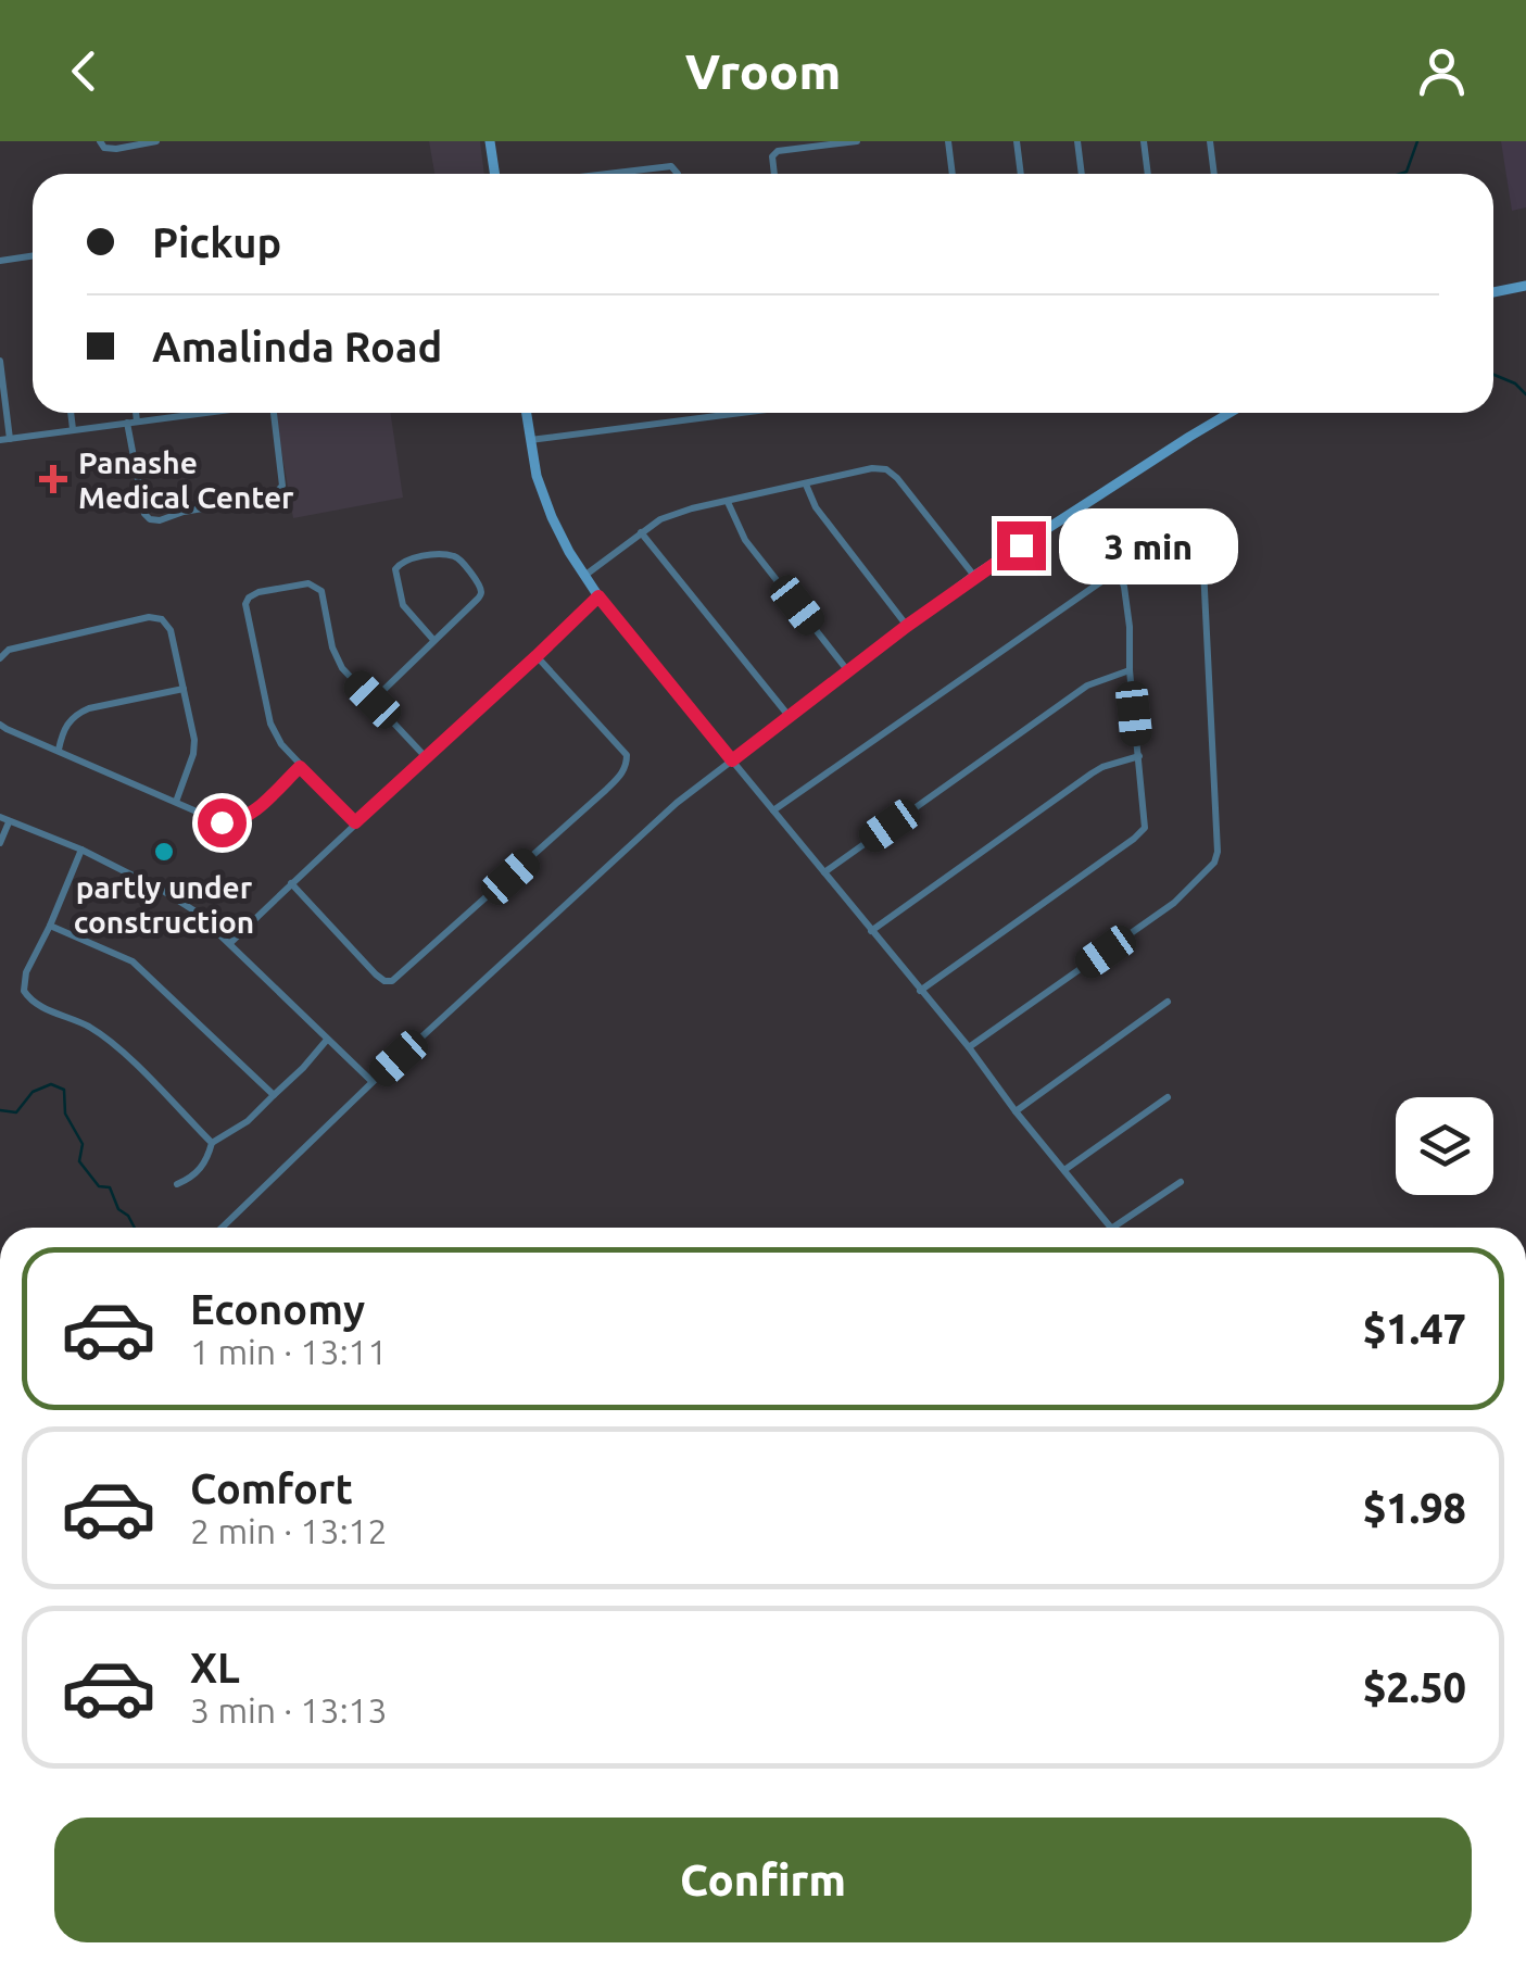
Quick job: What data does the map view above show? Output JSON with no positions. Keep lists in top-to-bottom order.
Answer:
{
  "places": {
    "health": ["Panashe Medical Center"],
    "other": ["partly under construction"]
  },
  "page": {
    "header": "Vroom",
    "banner": ["Pickup", "Amalinda Road"],
    "bubble": "3 min",
    "list": [
      {
        "name": "Economy",
        "note": "1 min · 13:11",
        "value": "$1.47"
      },
      {
        "name": "Comfort",
        "note": "2 min · 13:12",
        "value": "$1.98"
      },
      {
        "name": "XL",
        "note": "3 min · 13:13",
        "value": "$2.50"
      }
    ],
    "buttons": "Confirm"
  }
}
